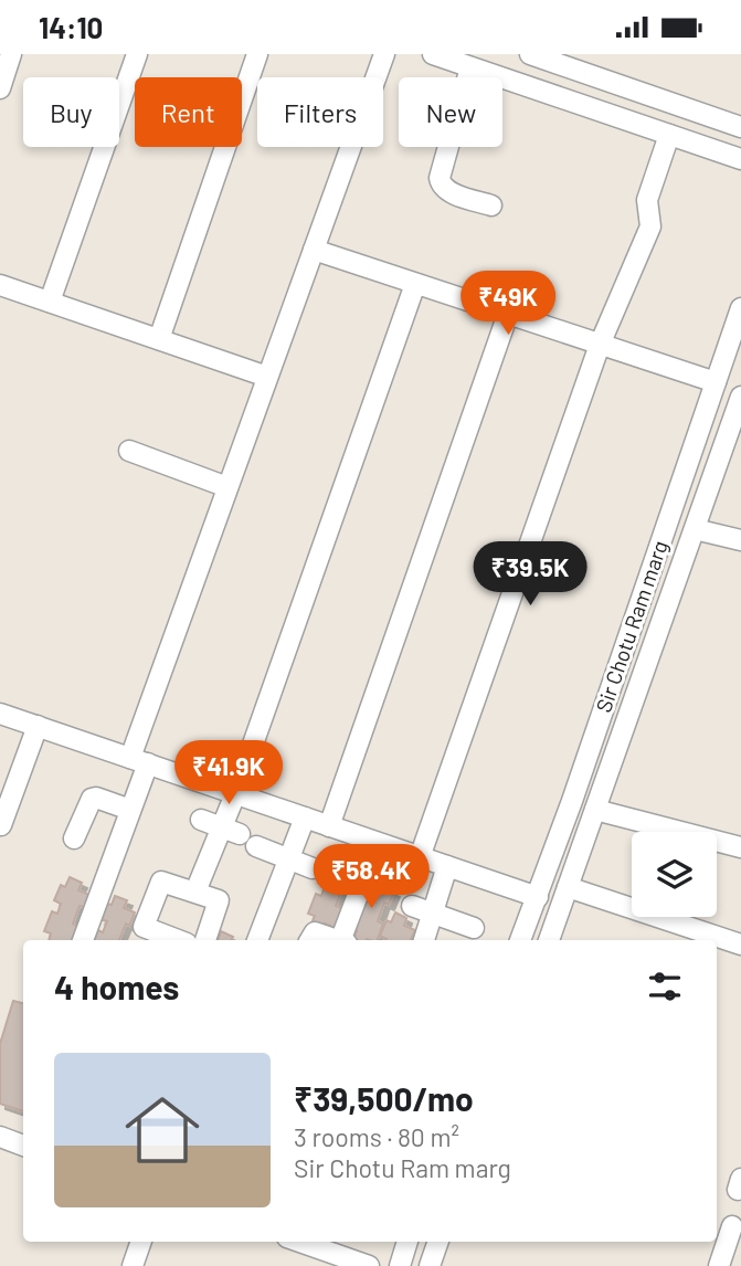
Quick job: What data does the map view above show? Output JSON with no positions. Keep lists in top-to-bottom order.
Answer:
{
  "streets": {
    "street": ["Sir Chotu Ram marg"]
  },
  "page": {
    "status": "14:10",
    "chip": [
      "Buy",
      "Rent",
      "Filters",
      "New"
    ],
    "price": [
      "₹49K",
      "₹39.5K",
      "₹41.9K",
      "₹58.4K"
    ],
    "heading": "4 homes",
    "list": [
      {
        "name": "₹39,500/mo",
        "note": "3 rooms · 80 m² · Sir Chotu Ram marg"
      }
    ]
  }
}
